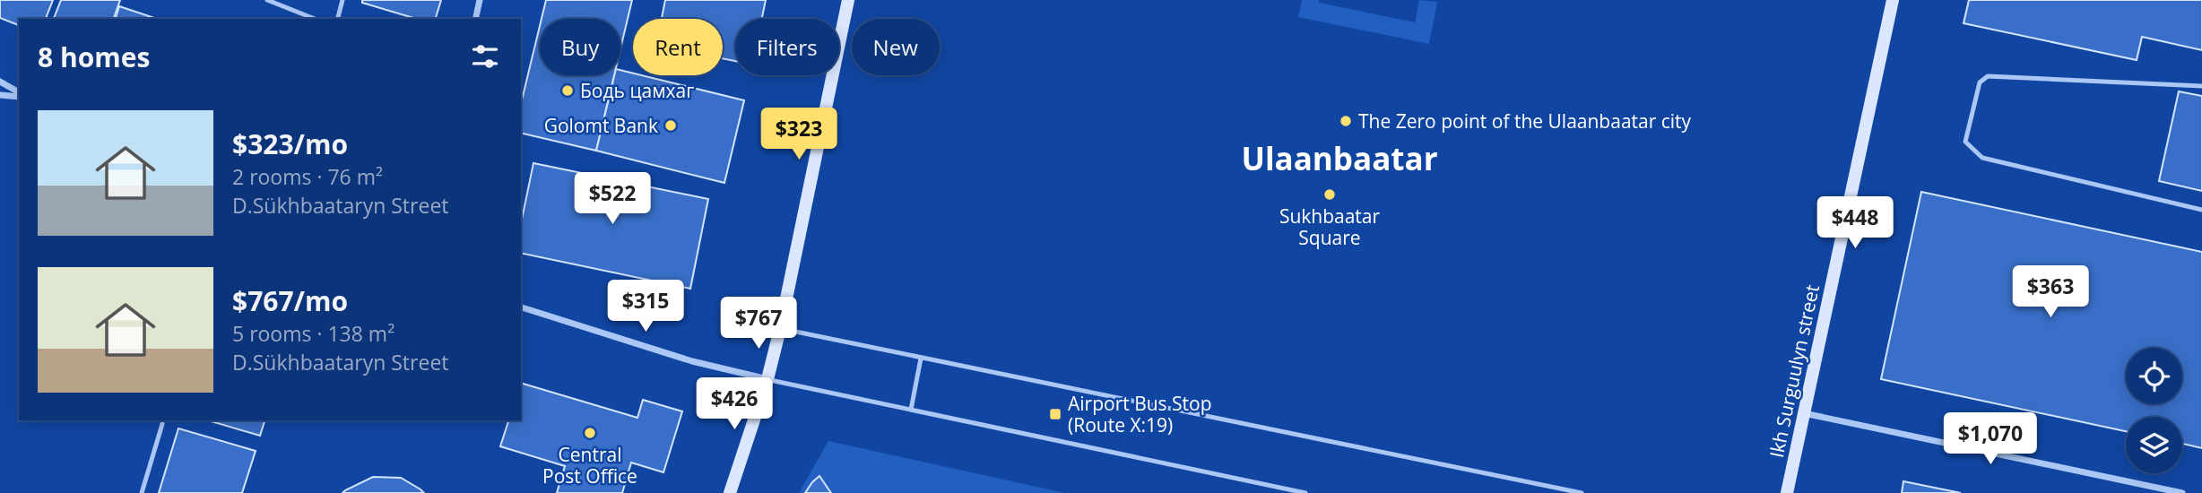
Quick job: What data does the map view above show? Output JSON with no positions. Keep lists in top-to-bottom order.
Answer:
{
  "streets": {
    "main road": ["Ikh Surguulyn street"]
  },
  "districts": ["Ulaanbaatar"],
  "places": {
    "other": [
      "Бодь цамхаг",
      "The Zero point of the Ulaanbaatar city",
      "Golomt Bank",
      "Sukhbaatar Square",
      "Central Post Office"
    ],
    "transit": ["Airport Bus Stop (Route X:19)"]
  },
  "page": {
    "chip": [
      "Buy",
      "Rent",
      "Filters",
      "New"
    ],
    "heading": "8 homes",
    "list": [
      {
        "name": "$323/mo",
        "note": "2 rooms · 76 m² · D.Sükhbaataryn Street"
      },
      {
        "name": "$767/mo",
        "note": "5 rooms · 138 m² · D.Sükhbaataryn Street"
      }
    ],
    "price": [
      "$323",
      "$522",
      "$448",
      "$363",
      "$315",
      "$767",
      "$426",
      "$1,070"
    ]
  }
}
